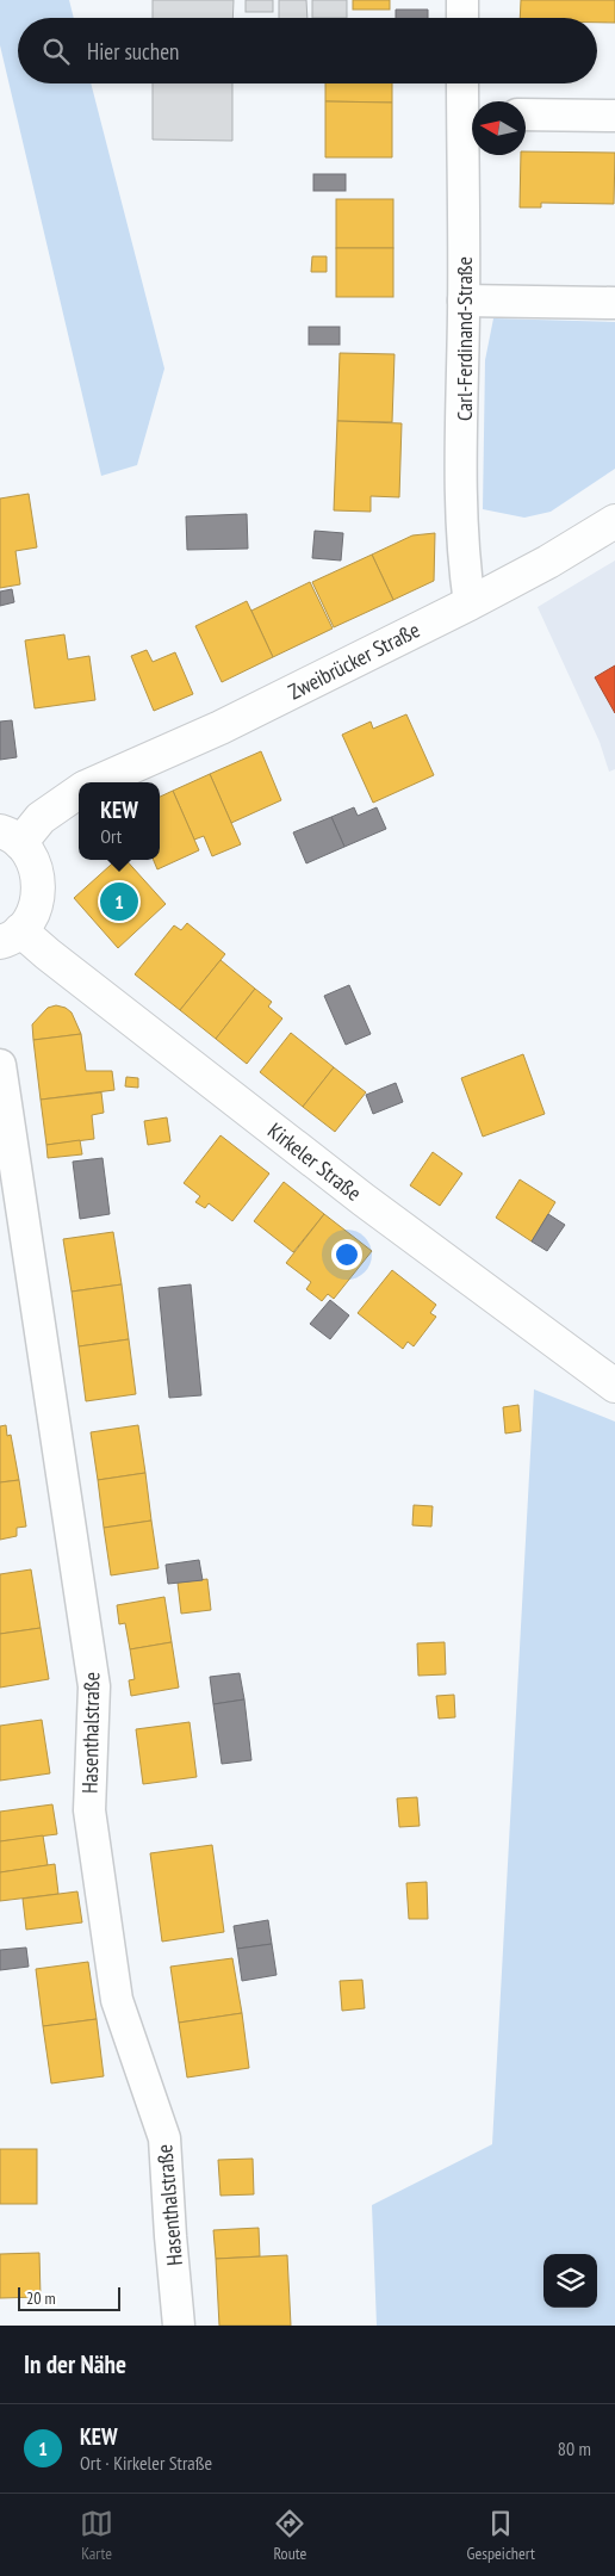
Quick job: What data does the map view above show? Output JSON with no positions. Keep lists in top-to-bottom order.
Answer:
{
  "streets": {
    "main road": ["Zweibrücker Straße", "Kirkeler Straße"],
    "street": ["Carl-Ferdinand-Straße", "Hasenthalstraße"]
  },
  "crossings": [
    ["Carl-Ferdinand-Straße", "Zweibrücker Straße"]
  ],
  "scale_bar": "20 m",
  "north": "left",
  "page": {
    "search": "Hier suchen",
    "popup": ["KEW", "Ort"],
    "pins": "1",
    "scale": "20 m",
    "heading": "In der Nähe",
    "list": [
      {
        "mark": "1",
        "name": "KEW",
        "note": "Ort · Kirkeler Straße",
        "value": "80 m"
      }
    ],
    "nav": ["Karte", "Route", "Gespeichert"]
  }
}
